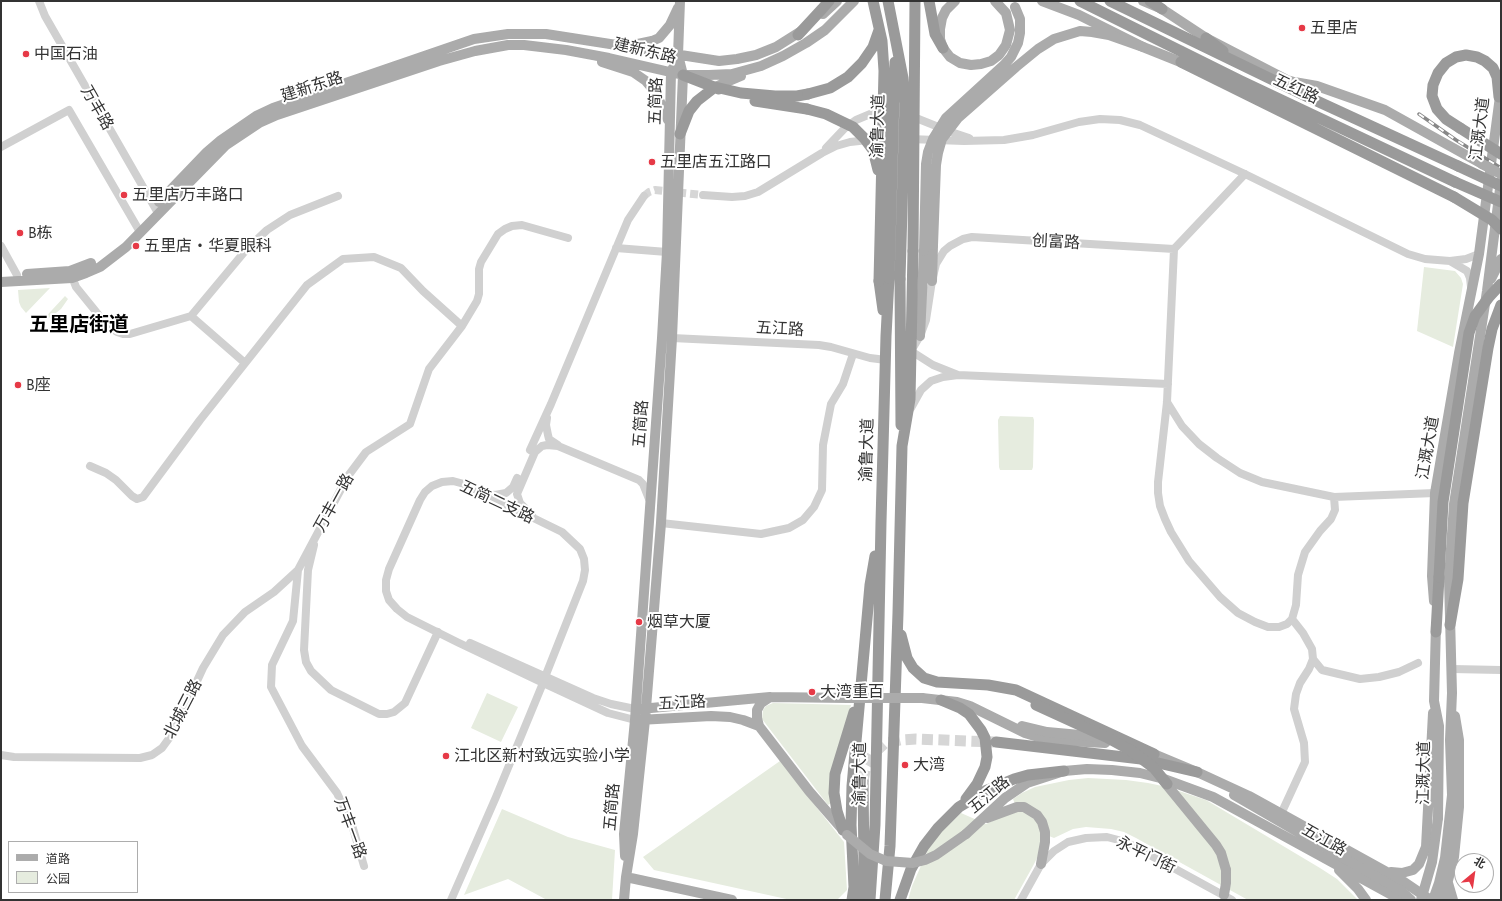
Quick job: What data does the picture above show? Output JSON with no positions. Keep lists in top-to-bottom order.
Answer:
{
  "streets": {
    "highway": ["五红路", "渝鲁大道"],
    "main road": [
      "建新东路",
      "五简路",
      "江溉大道",
      "五江路"
    ],
    "street": [
      "万丰路",
      "创富路",
      "五简二支路",
      "万丰一路",
      "北城三路",
      "永平门街"
    ]
  },
  "crossings": [
    ["建新东路", "五简路"],
    ["建新东路", "万丰路"],
    ["五简路", "五江路"],
    ["五简路", "五简二支路"],
    ["渝鲁大道", "创富路"],
    ["渝鲁大道", "五江路"],
    ["江溉大道", "五江路"],
    ["五江路", "五简二支路"],
    ["万丰一路", "北城三路"]
  ],
  "districts": ["五里店街道"],
  "places": [
    "五里店",
    "中国石油",
    "五里店五江路口",
    "五里店万丰路口",
    "B栋",
    "五里店‧华夏眼科",
    "B座",
    "烟草大厦",
    "大湾重百",
    "江北区新村致远实验小学",
    "大湾"
  ],
  "legend": ["道路", "公园"],
  "north": "top right"
}
